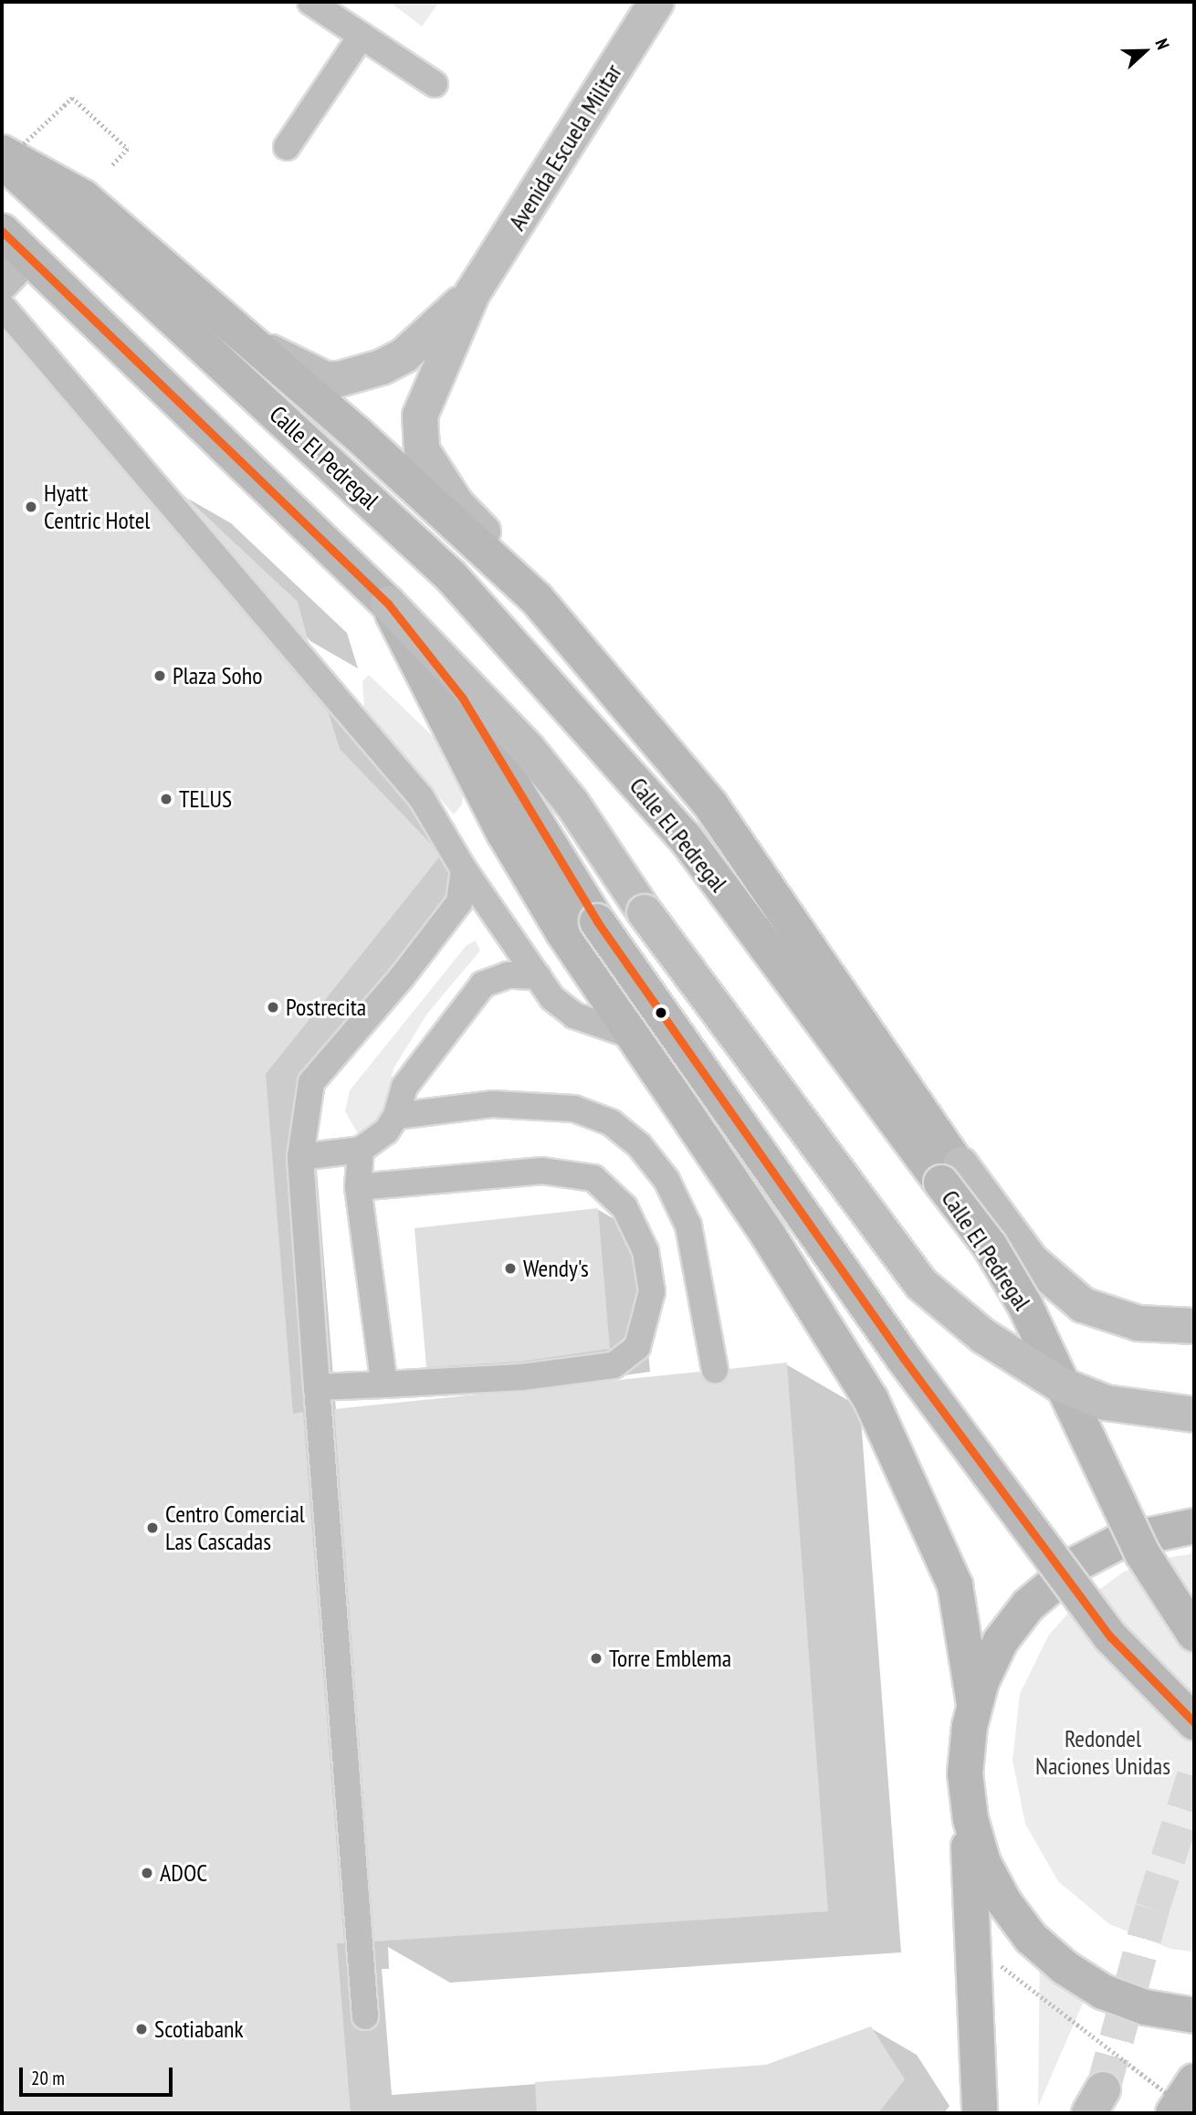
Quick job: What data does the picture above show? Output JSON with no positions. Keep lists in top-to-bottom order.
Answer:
{
  "streets": {
    "main road": ["Avenida Escuela Militar", "Calle El Pedregal"]
  },
  "parks": ["Redondel Naciones Unidas"],
  "places": [
    "Hyatt Centric Hotel",
    "Plaza Soho",
    "TELUS",
    "Postrecita",
    "Wendy's",
    "Centro Comercial Las Cascadas",
    "Torre Emblema",
    "ADOC",
    "Scotiabank"
  ],
  "scale_bar": "20 m",
  "north": "right"
}
